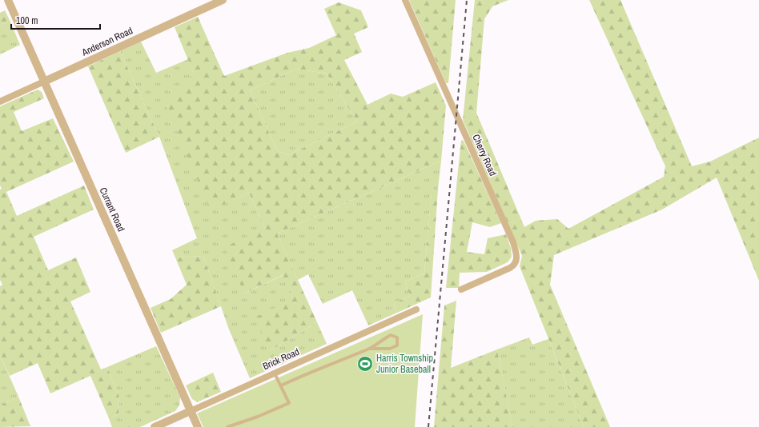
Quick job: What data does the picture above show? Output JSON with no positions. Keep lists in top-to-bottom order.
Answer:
{
  "streets": {
    "street": [
      "Anderson Road",
      "Cherry Road",
      "Currant Road",
      "Brick Road"
    ]
  },
  "crossings": [
    ["Anderson Road", "Currant Road"],
    ["Currant Road", "Brick Road"]
  ],
  "places": {
    "sports": ["Harris Township Junior Baseball"]
  },
  "scale_bar": "100 m"
}
